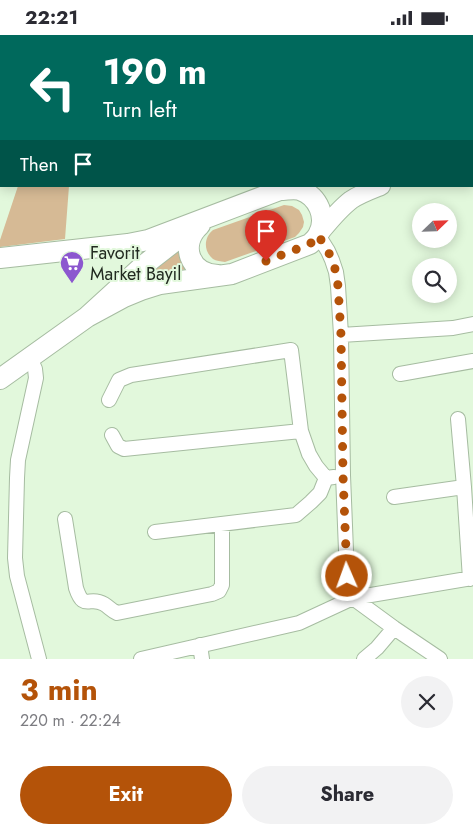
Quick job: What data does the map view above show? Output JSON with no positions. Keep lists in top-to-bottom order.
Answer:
{
  "places": {
    "supermarket": ["Favorit Market Bayil"]
  },
  "north": "top right",
  "page": {
    "status": "22:21",
    "turn": ["190 m", "Turn left"],
    "then": "Then",
    "heading": ["3 min", "220 m · 22:24"],
    "buttons": ["Exit", "Share"]
  }
}
